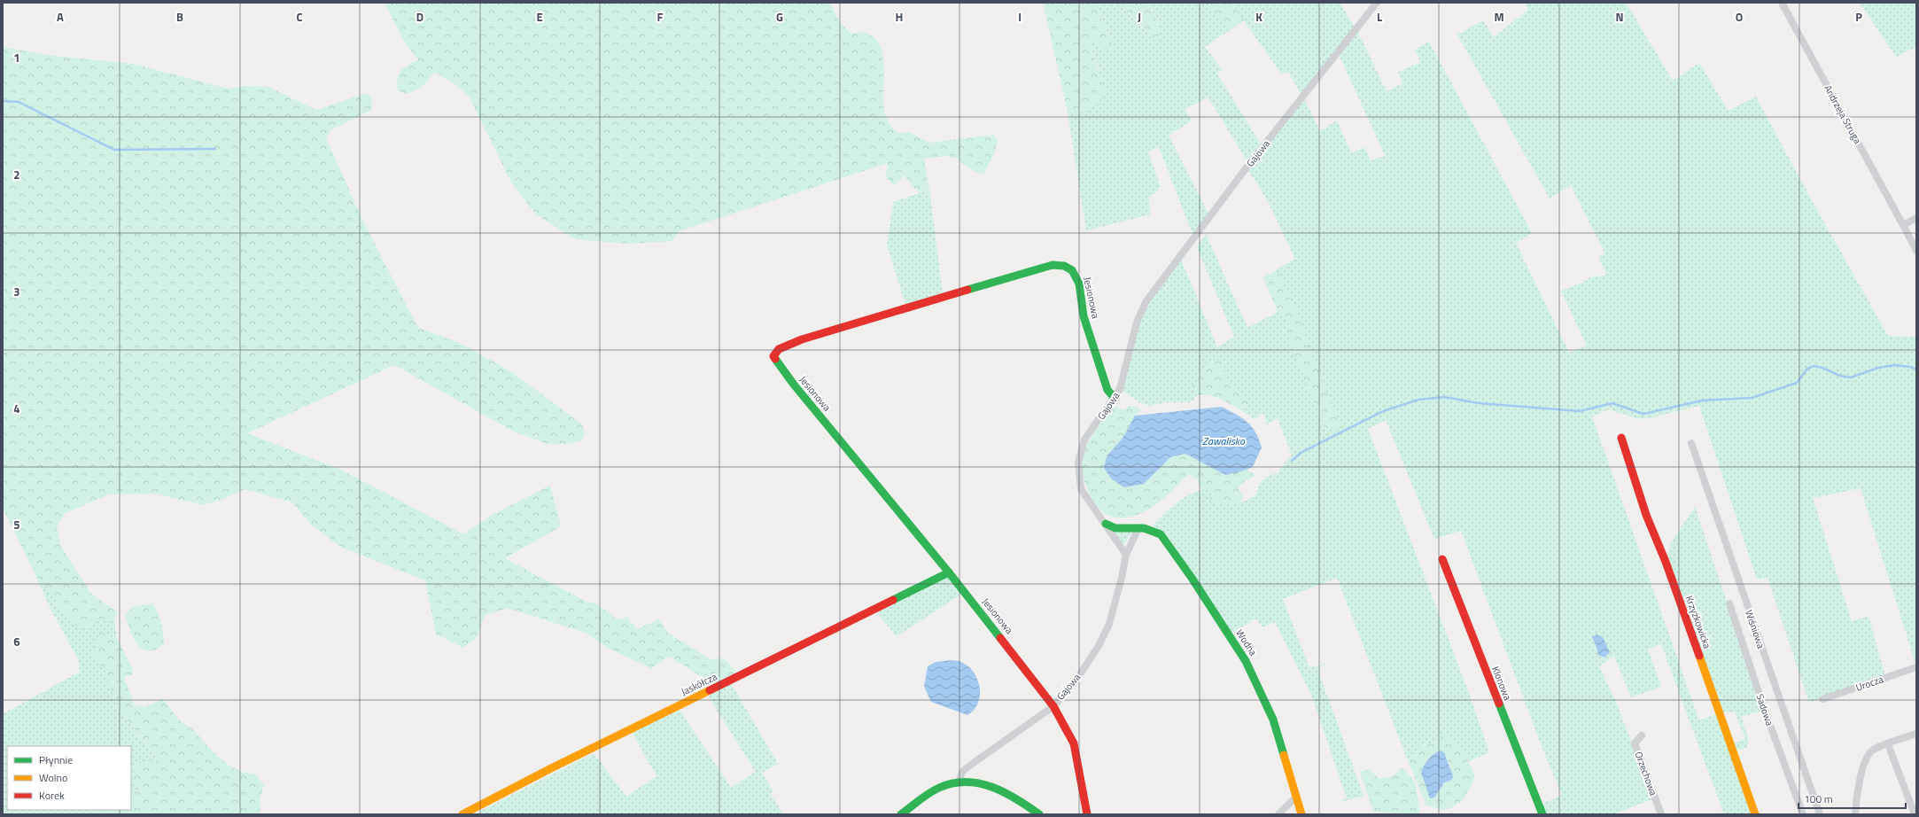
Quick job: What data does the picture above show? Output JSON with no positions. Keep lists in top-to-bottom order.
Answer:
{
  "streets": {
    "street": [
      "Andrzeja Struga",
      "Gajowa",
      "Jesionowa",
      "Krzyżkowicka",
      "Wiśniowa",
      "Wodna",
      "Klonowa",
      "Urocza",
      "Jaskółcza",
      "Sadowa",
      "Orzechowa"
    ]
  },
  "crossings": [
    ["Gajowa", "Jesionowa"],
    ["Gajowa", "Wodna"],
    ["Jesionowa", "Jaskółcza"]
  ],
  "water": ["Zawalisko"],
  "legend": ["Płynnie", "Wolno", "Korek"],
  "scale_bar": "100 m",
  "grid": {
    "columns": [
      "A",
      "B",
      "C",
      "D",
      "E",
      "F",
      "G",
      "H",
      "I",
      "J",
      "K",
      "L",
      "M",
      "N",
      "O",
      "P"
    ],
    "rows": [
      "1",
      "2",
      "3",
      "4",
      "5",
      "6"
    ]
  }
}
